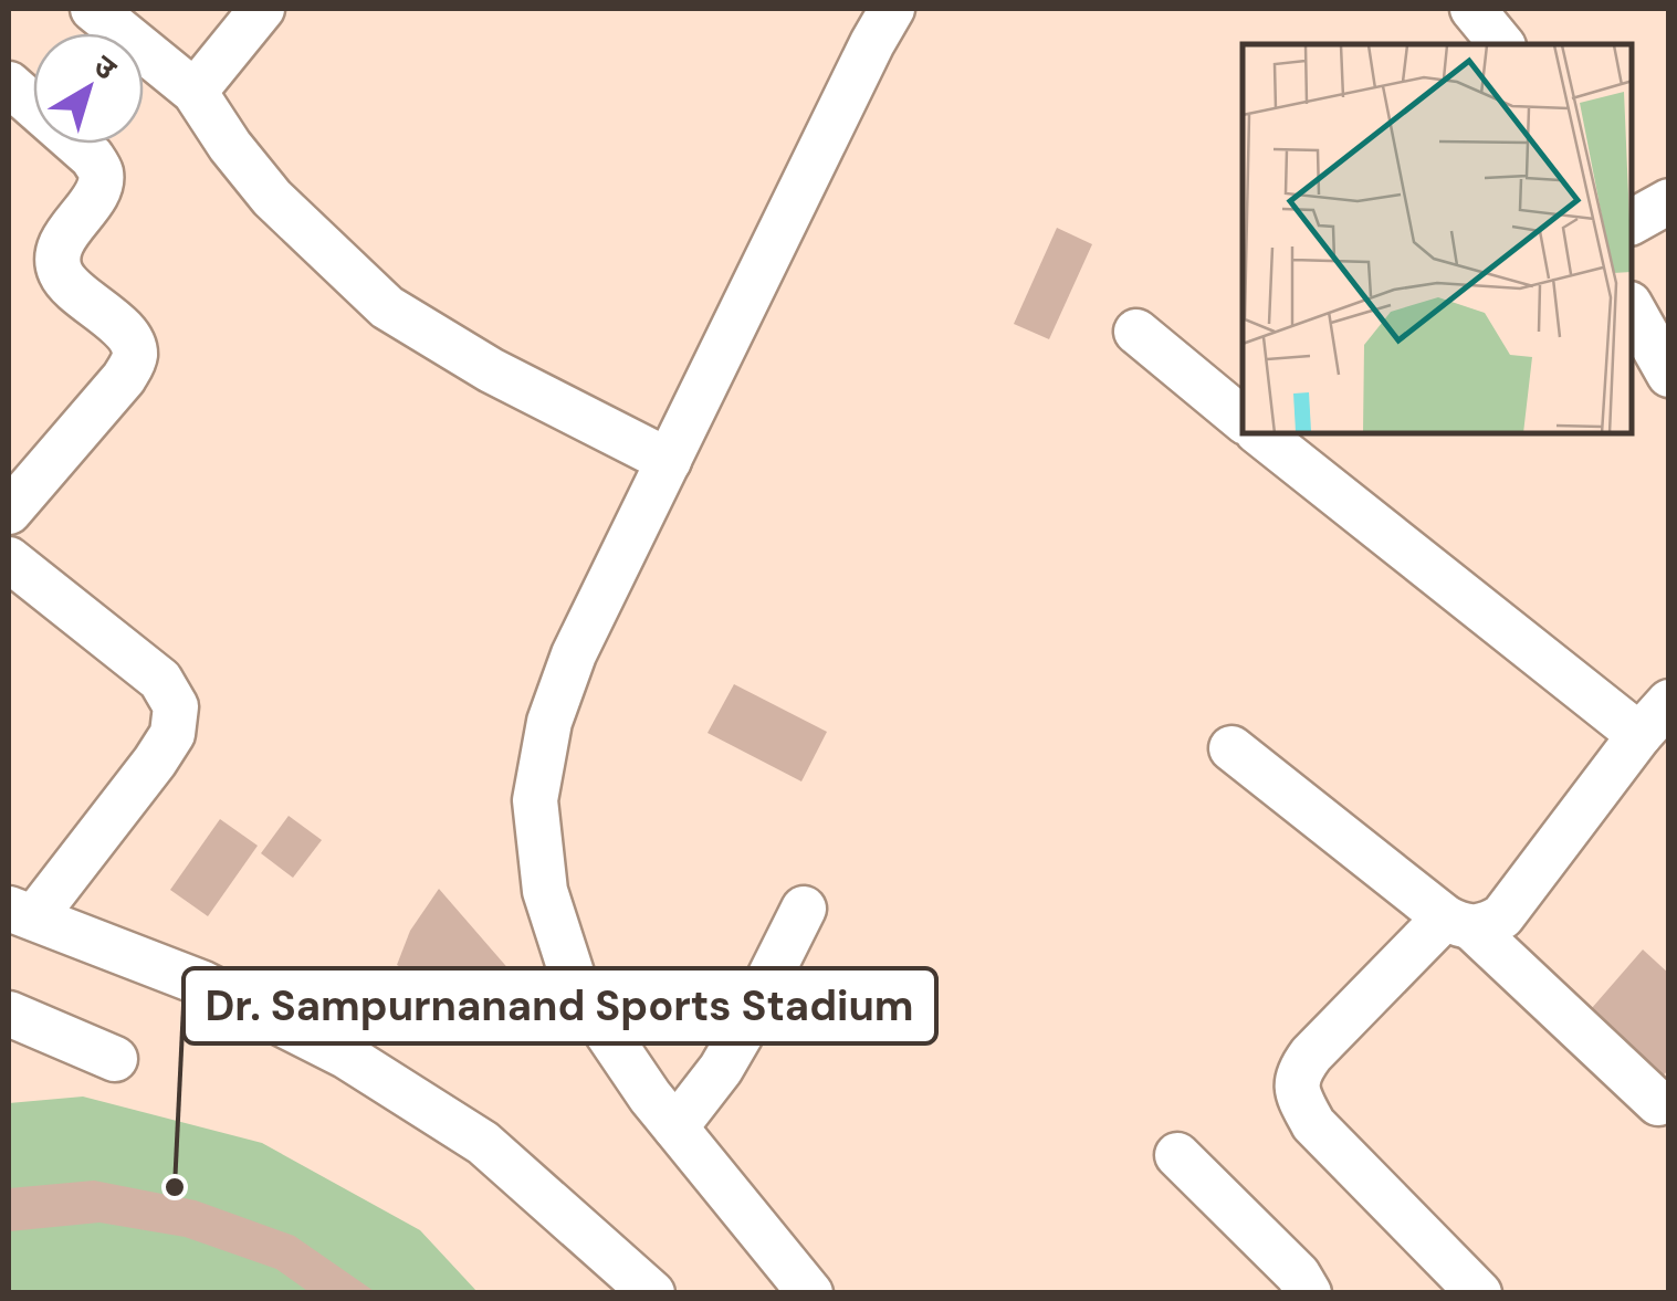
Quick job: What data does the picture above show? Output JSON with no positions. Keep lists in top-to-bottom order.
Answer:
{
  "places": ["Dr. Sampurnanand Sports Stadium"],
  "north": "top right"
}
